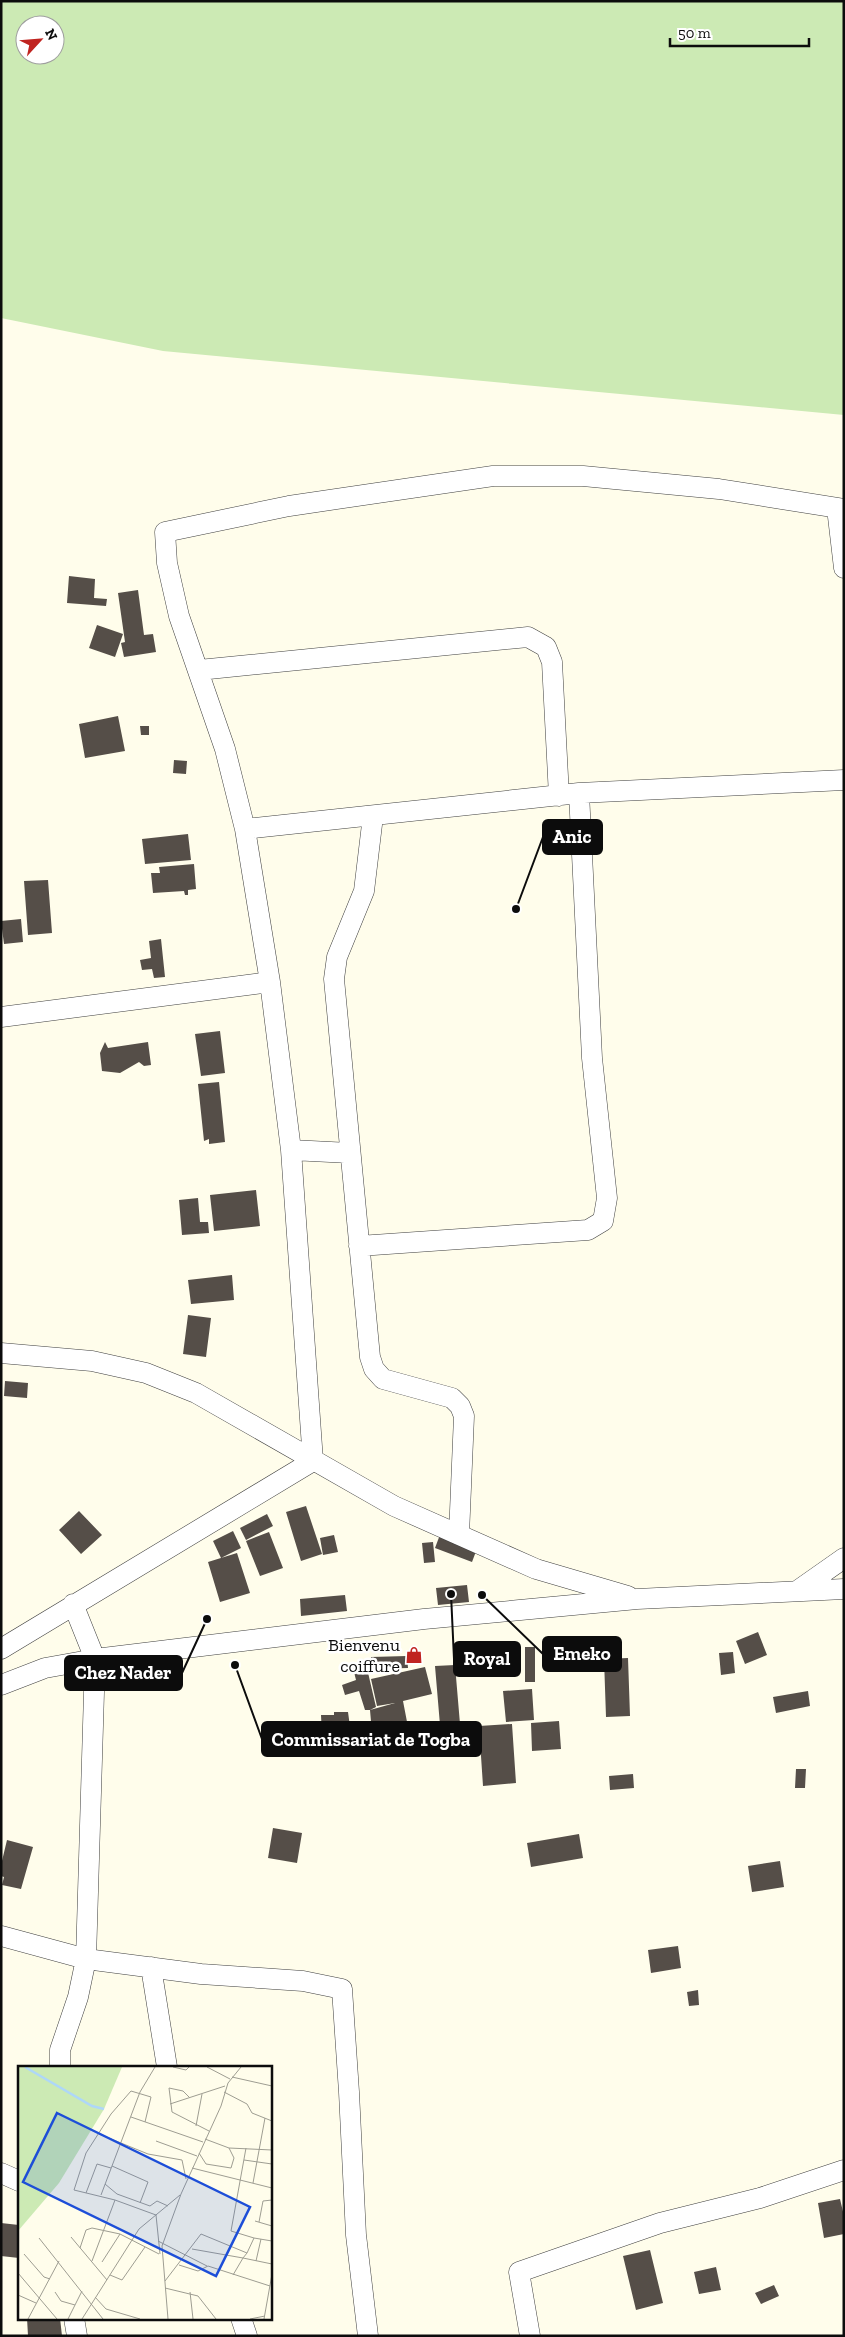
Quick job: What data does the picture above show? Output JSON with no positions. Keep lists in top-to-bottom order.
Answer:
{
  "places": {
    "other": [
      "Anic",
      "Royal",
      "Emeko",
      "Chez Nader",
      "Commissariat de Togba"
    ],
    "shop": ["Bienvenu coiffure"]
  },
  "scale_bar": "50 m",
  "north": "top right"
}
